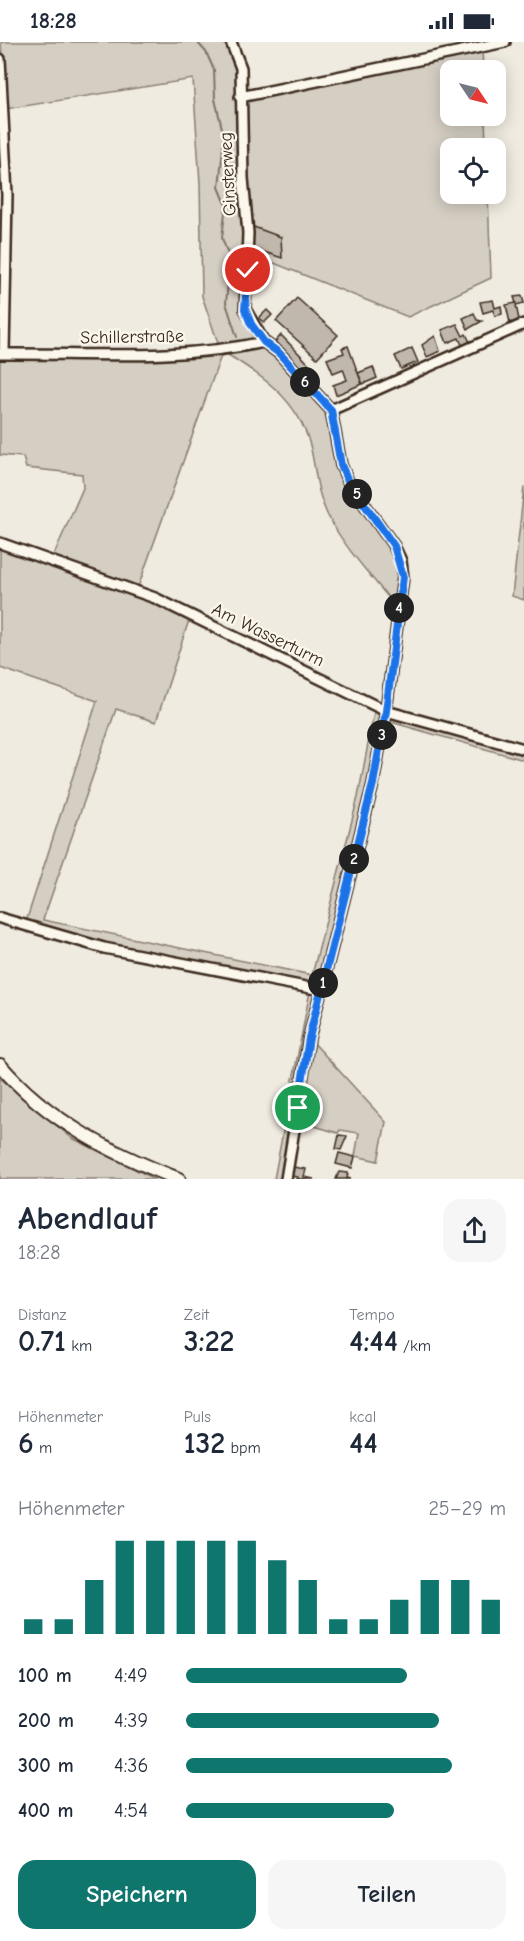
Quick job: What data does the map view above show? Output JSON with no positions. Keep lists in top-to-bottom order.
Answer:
{
  "streets": {
    "street": ["Ginsterweg", "Schillerstraße", "Am Wasserturm"]
  },
  "crossings": [
    ["Ginsterweg", "Schillerstraße"]
  ],
  "north": "bottom right",
  "page": {
    "status": "18:28",
    "pins": [
      "6",
      "5",
      "4",
      "3",
      "2",
      "1"
    ],
    "heading": ["Abendlauf", "18:28"],
    "stats": [
      ["Distanz", "0.71 km"],
      ["Zeit", "3:22"],
      ["Tempo", "4:44 /km"],
      ["Höhenmeter", "6 m"],
      ["Puls", "132 bpm"],
      ["kcal", "44"]
    ],
    "chart": ["Höhenmeter", "25–29 m"],
    "list": [
      {
        "name": "100 m",
        "note": "4:49"
      },
      {
        "name": "200 m",
        "note": "4:39"
      },
      {
        "name": "300 m",
        "note": "4:36"
      },
      {
        "name": "400 m",
        "note": "4:54"
      }
    ],
    "buttons": ["Speichern", "Teilen"]
  }
}
